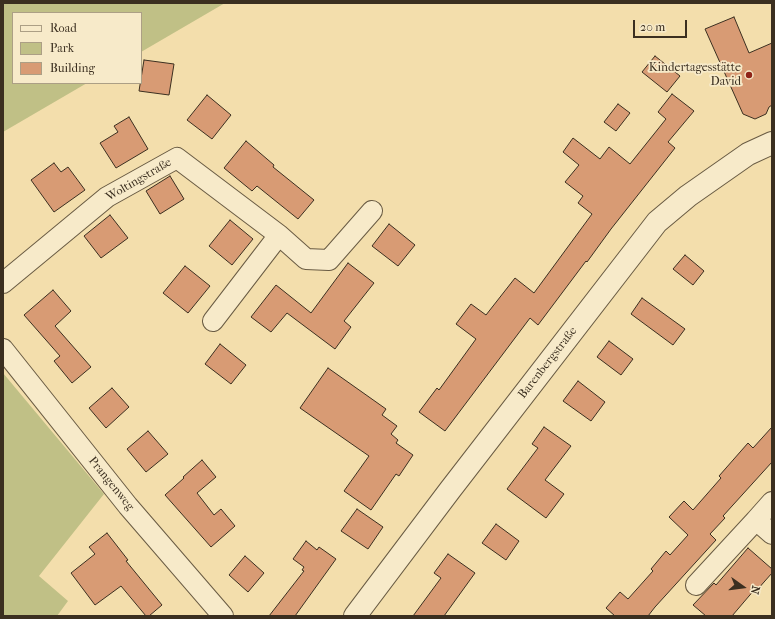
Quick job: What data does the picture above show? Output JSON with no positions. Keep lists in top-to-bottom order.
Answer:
{
  "streets": {
    "street": ["Woltingstraße", "Barenbergstraße", "Prangenweg"]
  },
  "places": ["Kindertagesstätte David"],
  "legend": ["Road", "Park", "Building"],
  "scale_bar": "20 m",
  "north": "right"
}
